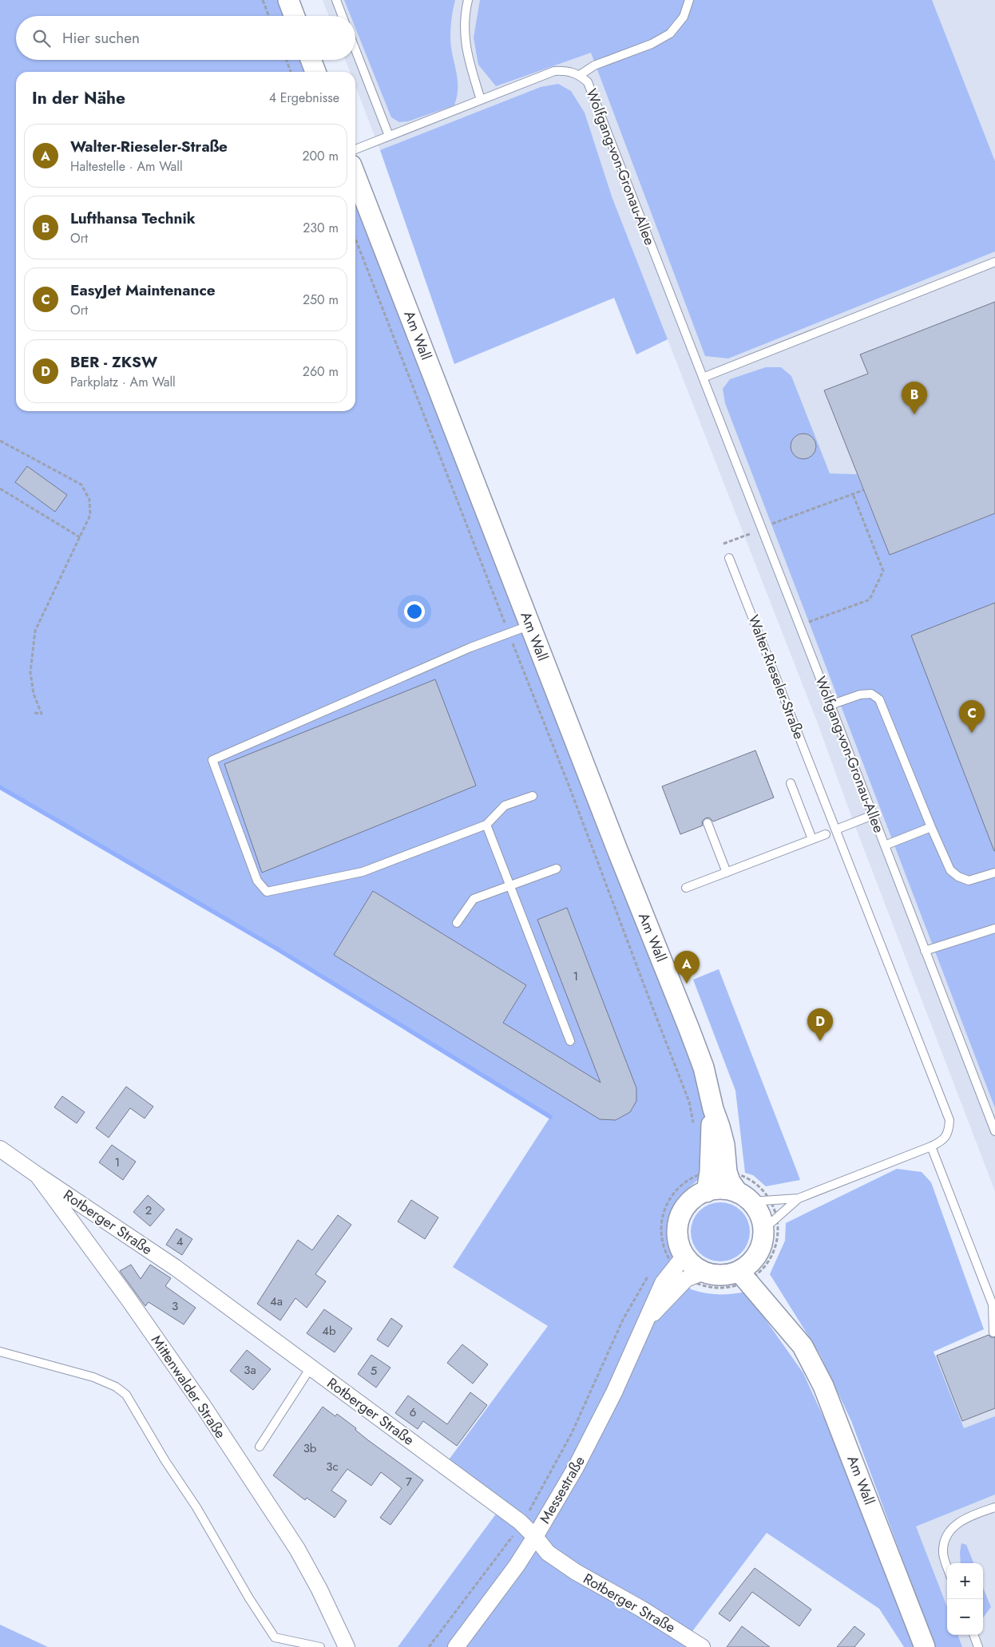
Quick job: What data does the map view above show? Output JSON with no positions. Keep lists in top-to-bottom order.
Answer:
{
  "streets": {
    "street": [
      "Am Wall",
      "Rotberger Straße",
      "Mittenwalder Straße",
      "Messestraße"
    ],
    "lane": ["Wolfgang-von-Gronau-Allee", "Walter-Rieseler-Straße"]
  },
  "crossings": [
    ["Am Wall", "Walter-Rieseler-Straße"],
    ["Am Wall", "Messestraße"],
    ["Walter-Rieseler-Straße", "Messestraße"],
    ["Rotberger Straße", "Mittenwalder Straße"],
    ["Rotberger Straße", "Messestraße"]
  ],
  "house_numbers": [
    "1",
    "1",
    "2",
    "4",
    "4a",
    "3",
    "4b",
    "3a",
    "5",
    "6",
    "3b",
    "3c",
    "7"
  ],
  "page": {
    "search": "Hier suchen",
    "heading": ["In der Nähe", "4 Ergebnisse"],
    "list": [
      {
        "mark": "A",
        "name": "Walter-Rieseler-Straße",
        "note": "Haltestelle · Am Wall",
        "value": "200 m"
      },
      {
        "mark": "B",
        "name": "Lufthansa Technik",
        "note": "Ort",
        "value": "230 m"
      },
      {
        "mark": "C",
        "name": "EasyJet Maintenance",
        "note": "Ort",
        "value": "250 m"
      },
      {
        "mark": "D",
        "name": "BER - ZKSW",
        "note": "Parkplatz · Am Wall",
        "value": "260 m"
      }
    ],
    "pins": [
      "B",
      "C",
      "A",
      "D"
    ],
    "map_buttons": ["+", "−"]
  }
}
